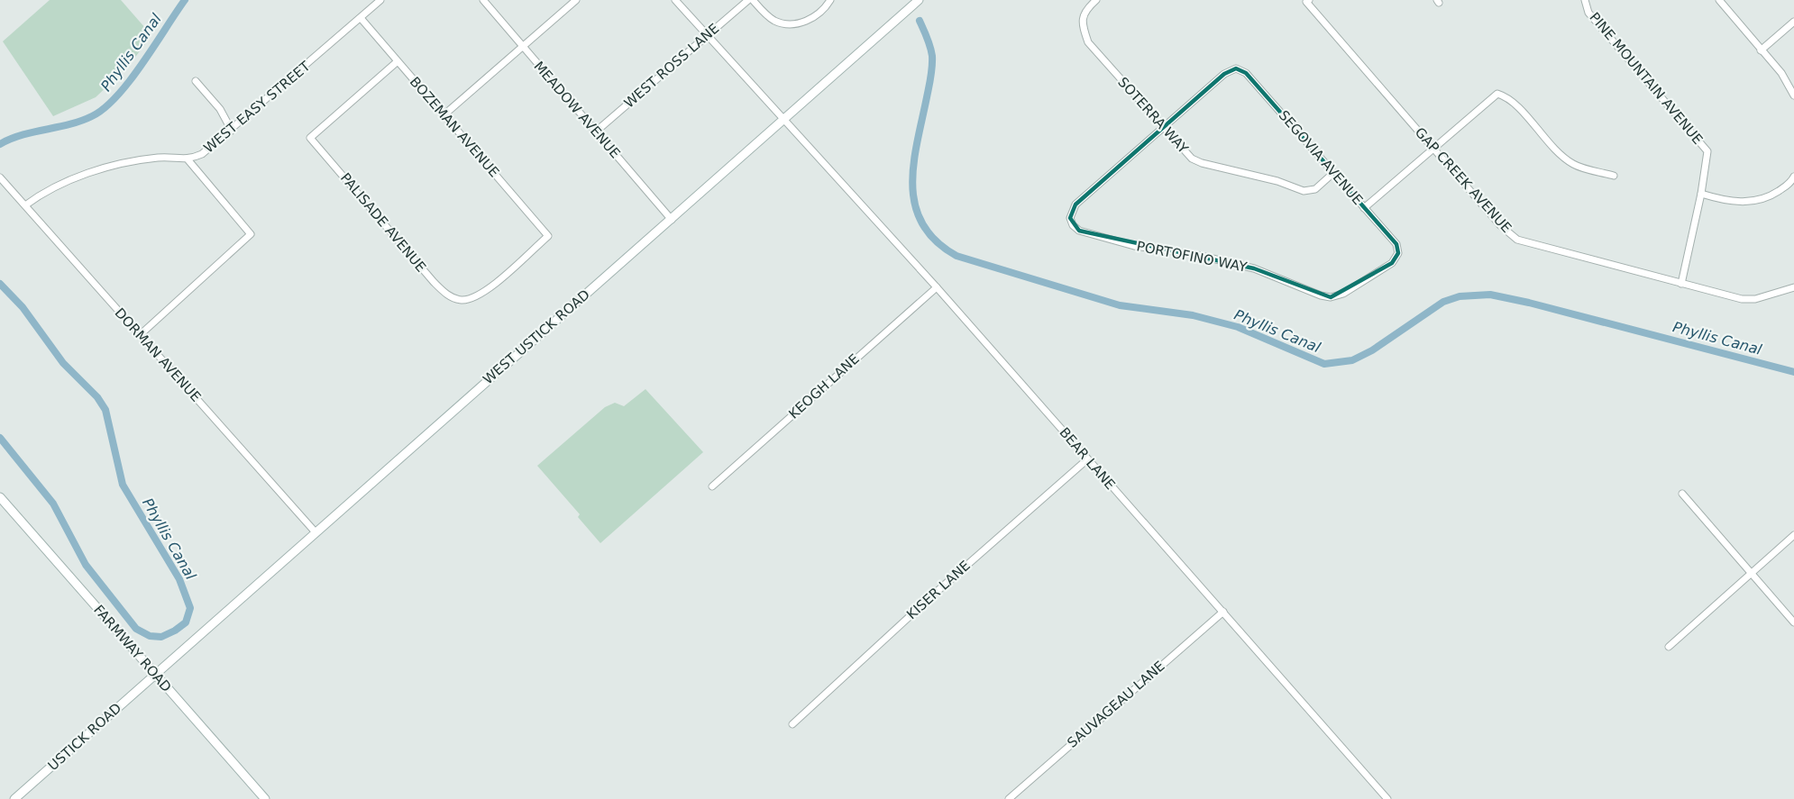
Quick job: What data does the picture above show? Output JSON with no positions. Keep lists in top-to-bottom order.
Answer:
{
  "streets": {
    "main road": ["WEST USTICK ROAD", "FARMWAY ROAD", "USTICK ROAD"],
    "street": [
      "WEST ROSS LANE",
      "PINE MOUNTAIN AVENUE",
      "WEST EASY STREET",
      "MEADOW AVENUE",
      "SOTERRA WAY",
      "BOZEMAN AVENUE",
      "SEGOVIA AVENUE",
      "GAP CREEK AVENUE",
      "PALISADE AVENUE",
      "PORTOFINO WAY",
      "DORMAN AVENUE",
      "KEOGH LANE",
      "BEAR LANE",
      "KISER LANE",
      "SAUVAGEAU LANE"
    ]
  },
  "crossings": [
    ["WEST ROSS LANE", "MEADOW AVENUE"],
    ["WEST ROSS LANE", "BEAR LANE"],
    ["PINE MOUNTAIN AVENUE", "GAP CREEK AVENUE"],
    ["WEST EASY STREET", "BOZEMAN AVENUE"],
    ["WEST EASY STREET", "DORMAN AVENUE"],
    ["MEADOW AVENUE", "WEST USTICK ROAD"],
    ["SOTERRA WAY", "SEGOVIA AVENUE"],
    ["SOTERRA WAY", "PORTOFINO WAY"],
    ["BOZEMAN AVENUE", "PALISADE AVENUE"],
    ["SEGOVIA AVENUE", "PORTOFINO WAY"],
    ["WEST USTICK ROAD", "DORMAN AVENUE"],
    ["WEST USTICK ROAD", "BEAR LANE"],
    ["WEST USTICK ROAD", "FARMWAY ROAD"],
    ["WEST USTICK ROAD", "USTICK ROAD"],
    ["KEOGH LANE", "BEAR LANE"],
    ["BEAR LANE", "KISER LANE"],
    ["BEAR LANE", "SAUVAGEAU LANE"],
    ["FARMWAY ROAD", "USTICK ROAD"]
  ],
  "water": ["Phyllis Canal"]
}
